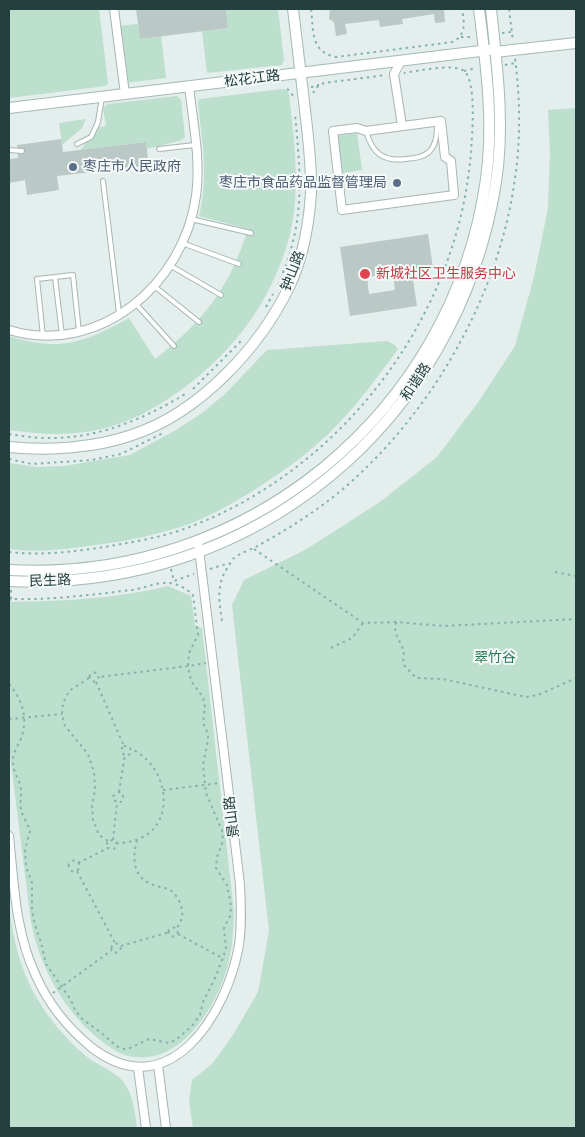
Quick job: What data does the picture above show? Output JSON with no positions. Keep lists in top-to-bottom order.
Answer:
{
  "streets": {
    "main road": [
      "松花江路",
      "钟山路",
      "和谐路",
      "民生路"
    ],
    "street": ["景山路"]
  },
  "crossings": [
    ["松花江路", "钟山路"],
    ["松花江路", "和谐路"],
    ["和谐路", "民生路"],
    ["和谐路", "景山路"]
  ],
  "parks": ["翠竹谷"],
  "places": ["枣庄市人民政府", "枣庄市食品药品监督管理局", "新城社区卫生服务中心"]
}
